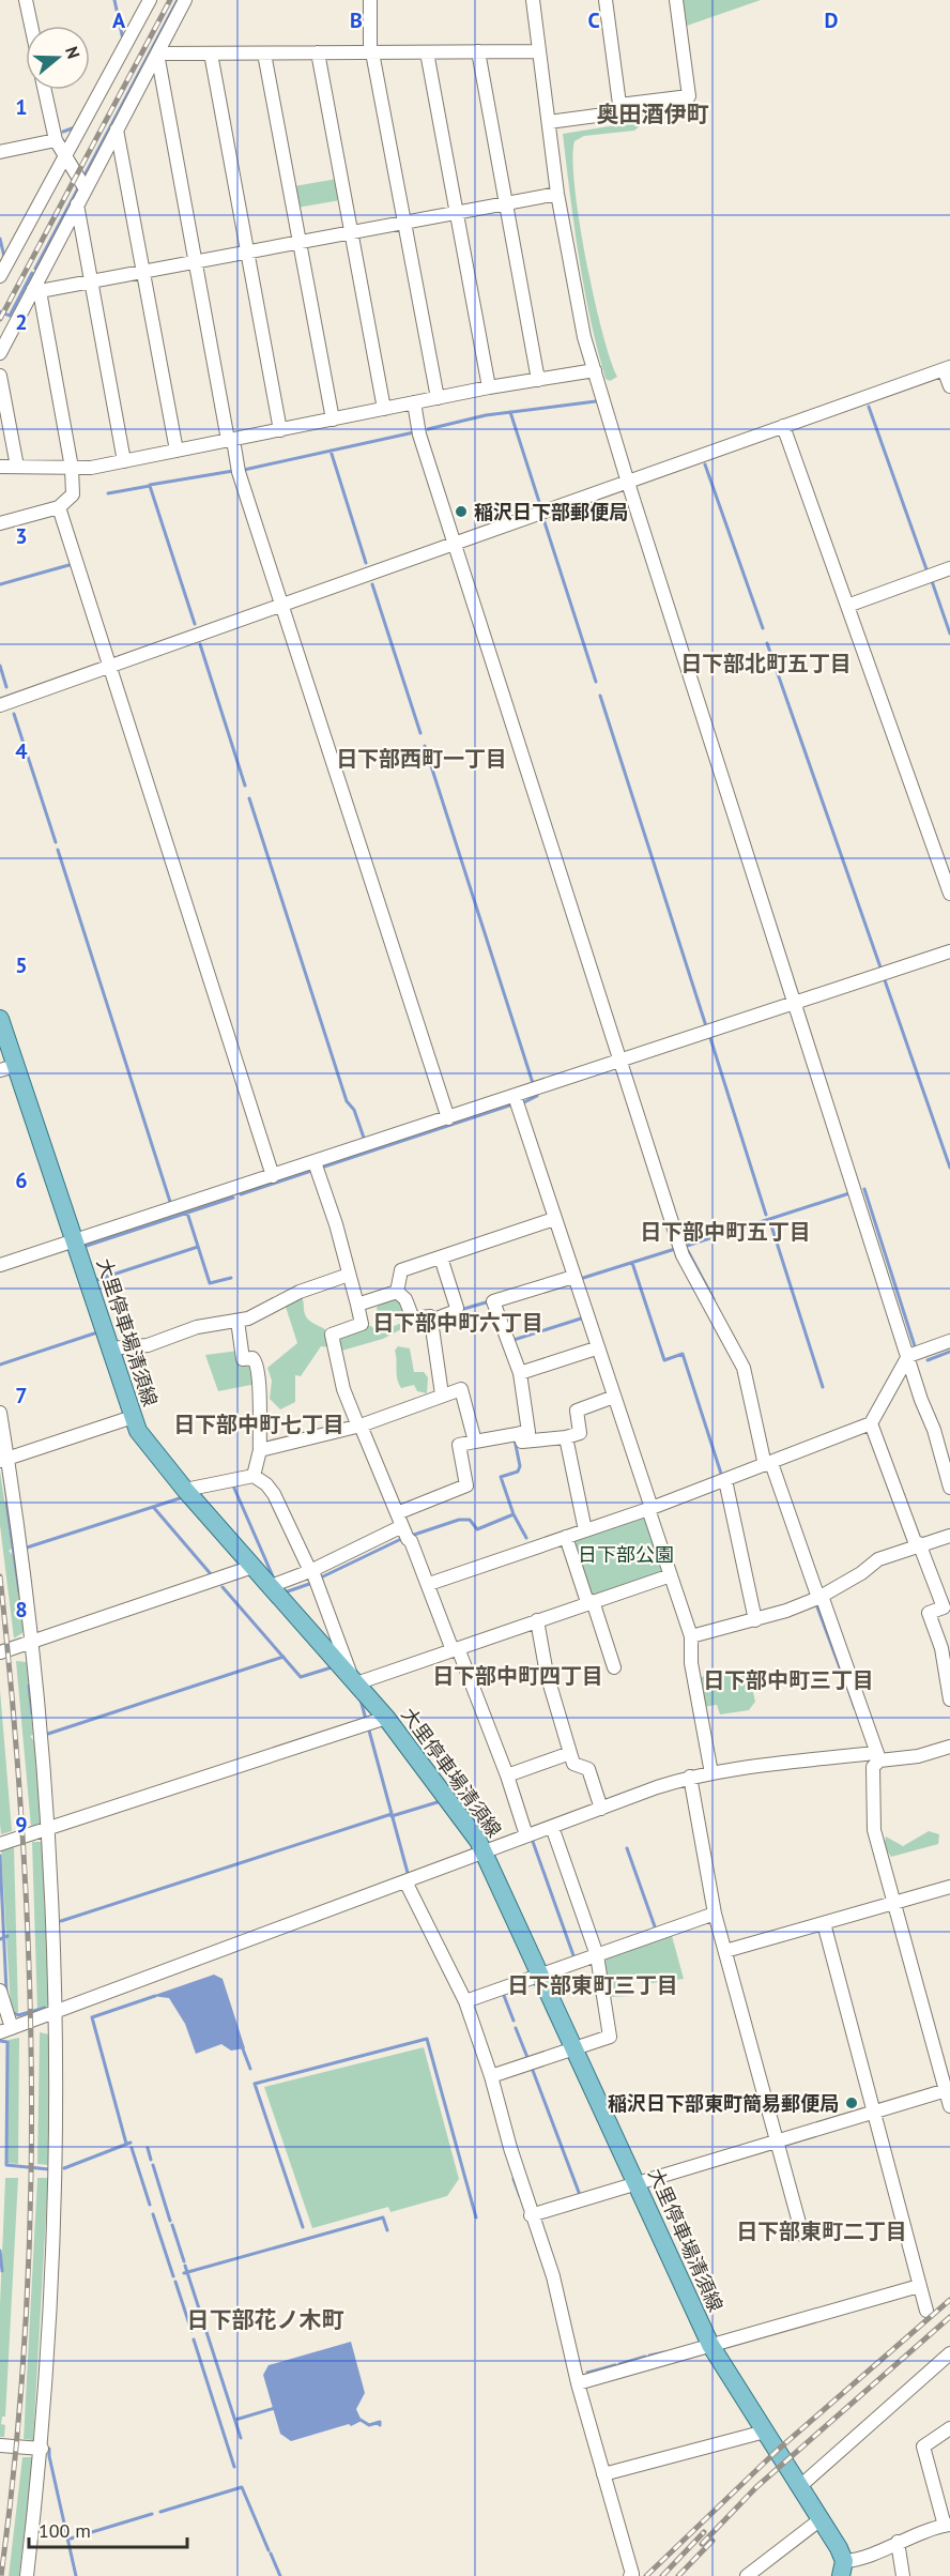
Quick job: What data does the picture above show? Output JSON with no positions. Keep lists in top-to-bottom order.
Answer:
{
  "streets": {
    "main road": ["大里停車場清須線"]
  },
  "districts": [
    "奥田酒伊町",
    "日下部北町五丁目",
    "日下部西町一丁目",
    "日下部中町五丁目",
    "日下部中町六丁目",
    "日下部中町七丁目",
    "日下部中町四丁目",
    "日下部中町三丁目",
    "日下部東町三丁目",
    "日下部東町二丁目",
    "日下部花ノ木町"
  ],
  "parks": ["日下部公園"],
  "places": ["稲沢日下部郵便局", "稲沢日下部東町簡易郵便局"],
  "scale_bar": "100 m",
  "north": "right",
  "grid": {
    "columns": [
      "A",
      "B",
      "C",
      "D"
    ],
    "rows": [
      "1",
      "2",
      "3",
      "4",
      "5",
      "6",
      "7",
      "8",
      "9"
    ]
  }
}
